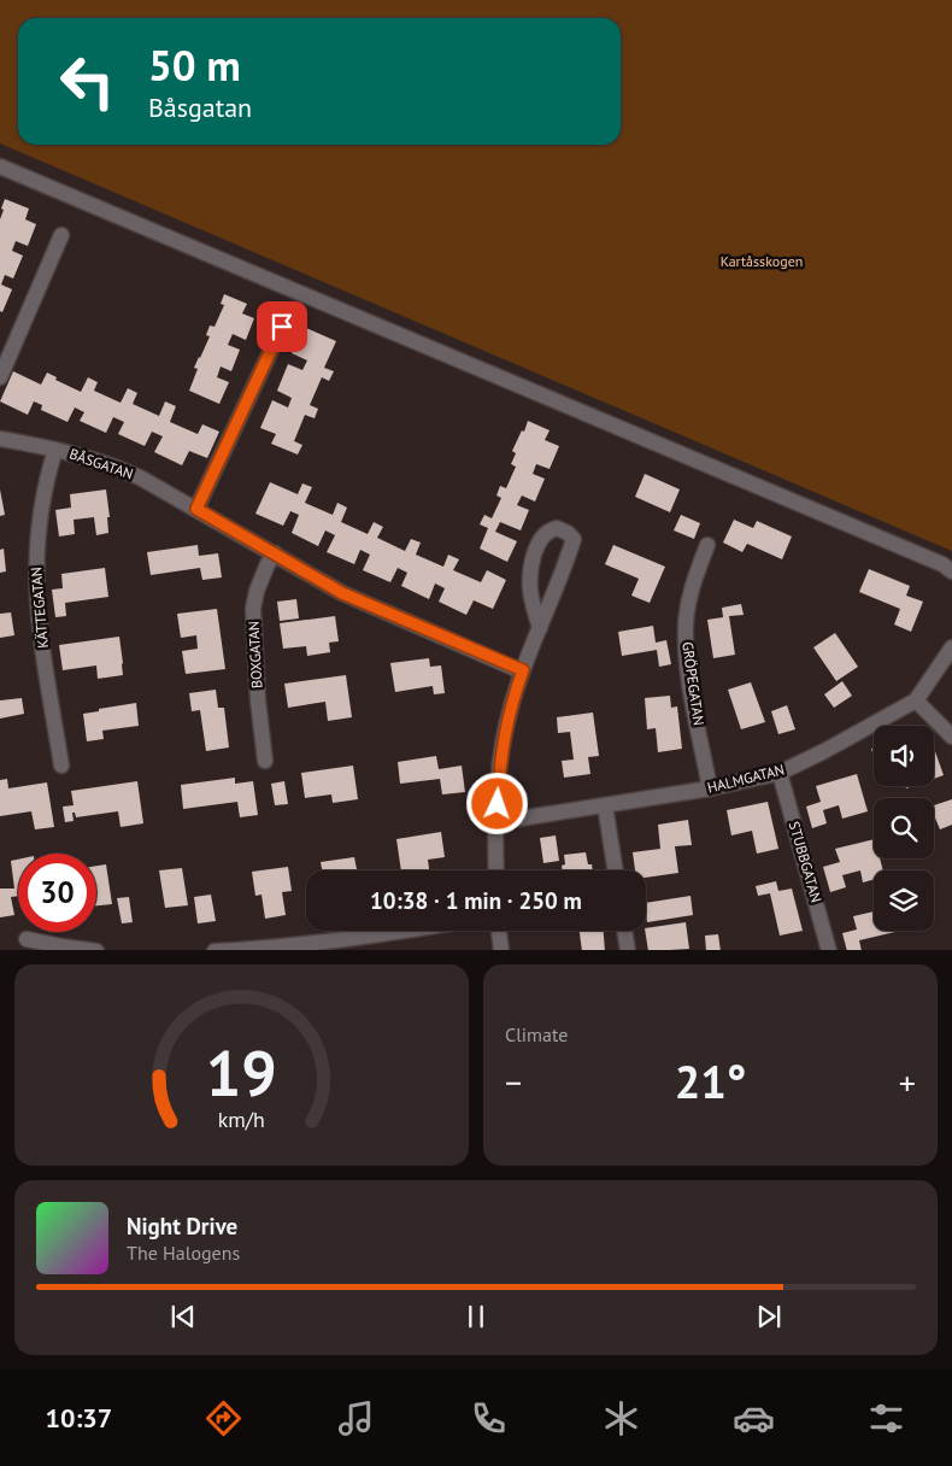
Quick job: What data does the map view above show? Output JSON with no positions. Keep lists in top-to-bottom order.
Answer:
{
  "streets": {
    "street": [
      "BÅSGATAN",
      "KÄTTEGATAN",
      "BOXGATAN",
      "GRÖPEGATAN",
      "HALMGATAN",
      "STUBBGATAN"
    ]
  },
  "crossings": [
    ["BÅSGATAN", "KÄTTEGATAN"],
    ["BÅSGATAN", "BOXGATAN"],
    ["GRÖPEGATAN", "HALMGATAN"],
    ["HALMGATAN", "STUBBGATAN"]
  ],
  "parks": ["Kartåsskogen"],
  "page": {
    "turn": ["50 m", "Båsgatan"],
    "limit": "30",
    "trip": "10:38 · 1 min · 250 m",
    "tile": "Climate",
    "heat": ["−", "21°", "+"],
    "song": ["Night Drive", "The Halogens"],
    "tabs": "10:37",
    "gauge": ["19", "km/h"]
  }
}
